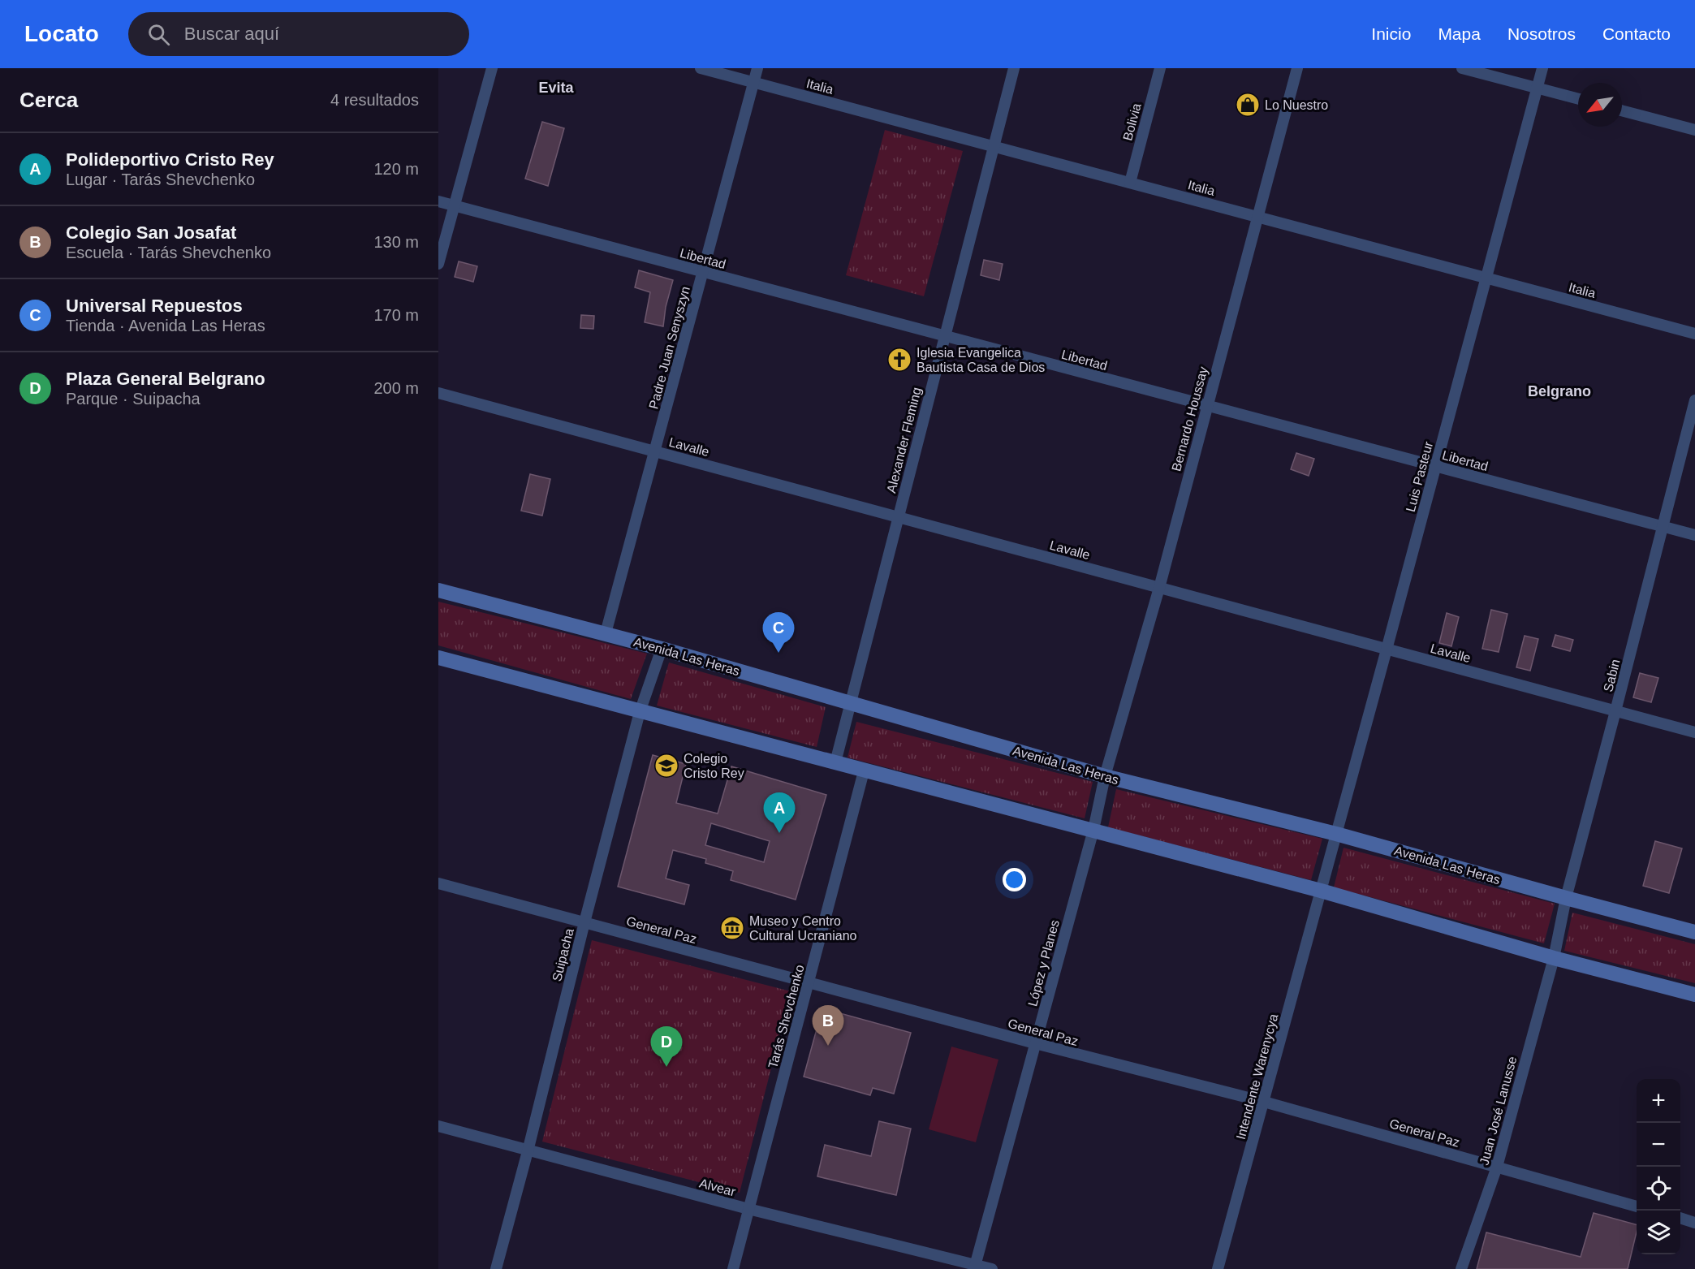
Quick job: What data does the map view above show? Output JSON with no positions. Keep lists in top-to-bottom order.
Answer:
{
  "streets": {
    "main road": ["Avenida Las Heras"],
    "street": [
      "Italia",
      "Bolivia",
      "Libertad",
      "Padre Juan Senyszyn",
      "Bernardo Houssay",
      "Alexander Fleming",
      "Lavalle",
      "Luis Pasteur",
      "Sabin",
      "General Paz",
      "Suipacha",
      "López y Planes",
      "Tarás Shevchenko",
      "Intendente Warenycya",
      "Juan José Lanusse",
      "Alvear"
    ]
  },
  "crossings": [
    ["Italia", "Bolivia"],
    ["Italia", "Padre Juan Senyszyn"],
    ["Italia", "Bernardo Houssay"],
    ["Italia", "Alexander Fleming"],
    ["Italia", "Luis Pasteur"],
    ["Libertad", "Padre Juan Senyszyn"],
    ["Libertad", "Bernardo Houssay"],
    ["Libertad", "Alexander Fleming"],
    ["Libertad", "Luis Pasteur"],
    ["Libertad", "Sabin"],
    ["Padre Juan Senyszyn", "Lavalle"],
    ["Padre Juan Senyszyn", "Avenida Las Heras"],
    ["Bernardo Houssay", "Lavalle"],
    ["Bernardo Houssay", "Avenida Las Heras"],
    ["Bernardo Houssay", "López y Planes"],
    ["Alexander Fleming", "Lavalle"],
    ["Alexander Fleming", "Avenida Las Heras"],
    ["Lavalle", "Luis Pasteur"],
    ["Lavalle", "Sabin"],
    ["Luis Pasteur", "Avenida Las Heras"],
    ["Luis Pasteur", "Intendente Warenycya"],
    ["Avenida Las Heras", "Sabin"],
    ["Avenida Las Heras", "Suipacha"],
    ["Avenida Las Heras", "López y Planes"],
    ["Sabin", "Juan José Lanusse"],
    ["General Paz", "Suipacha"],
    ["General Paz", "López y Planes"],
    ["General Paz", "Tarás Shevchenko"],
    ["General Paz", "Intendente Warenycya"],
    ["General Paz", "Juan José Lanusse"],
    ["Suipacha", "Alvear"],
    ["López y Planes", "Alvear"],
    ["Tarás Shevchenko", "Alvear"]
  ],
  "districts": ["Evita", "Belgrano"],
  "places": {
    "shop": ["Lo Nuestro"],
    "church": ["Iglesia Evangelica Bautista Casa de Dios"],
    "school or university": ["Colegio Cristo Rey"],
    "museum": ["Museo y Centro Cultural Ucraniano"]
  },
  "north": "bottom left",
  "page": {
    "header": "Locato",
    "search": "Buscar aquí",
    "nav": [
      "Inicio",
      "Mapa",
      "Nosotros",
      "Contacto"
    ],
    "heading": ["Cerca", "4 resultados"],
    "list": [
      {
        "mark": "A",
        "name": "Polideportivo Cristo Rey",
        "note": "Lugar · Tarás Shevchenko",
        "value": "120 m"
      },
      {
        "mark": "B",
        "name": "Colegio San Josafat",
        "note": "Escuela · Tarás Shevchenko",
        "value": "130 m"
      },
      {
        "mark": "C",
        "name": "Universal Repuestos",
        "note": "Tienda · Avenida Las Heras",
        "value": "170 m"
      },
      {
        "mark": "D",
        "name": "Plaza General Belgrano",
        "note": "Parque · Suipacha",
        "value": "200 m"
      }
    ],
    "pins": [
      "C",
      "A",
      "B",
      "D"
    ],
    "map_buttons": ["+", "−"]
  }
}
